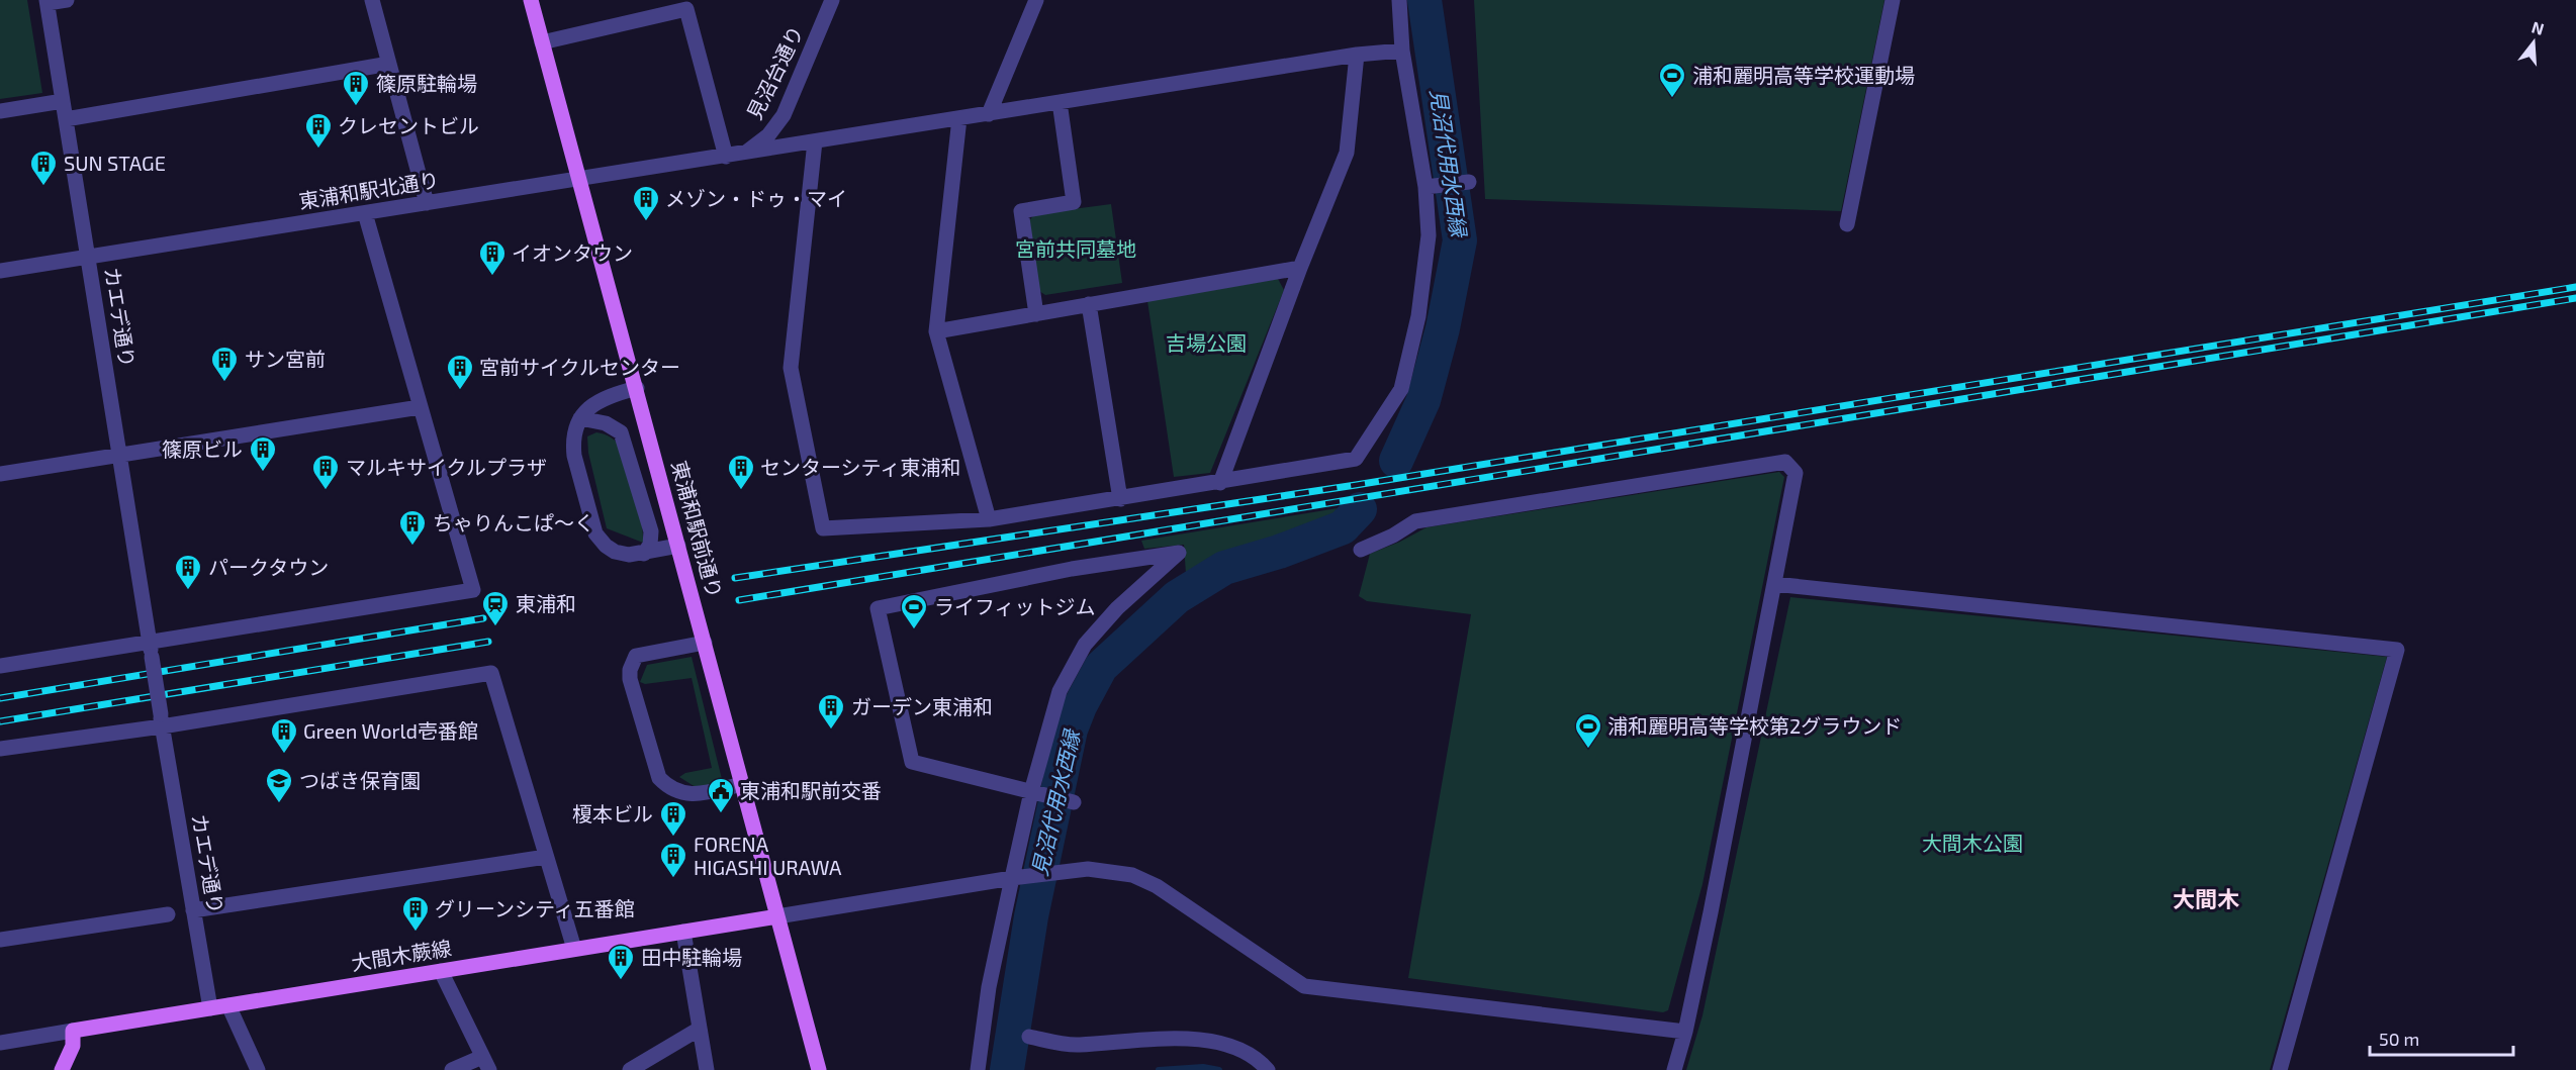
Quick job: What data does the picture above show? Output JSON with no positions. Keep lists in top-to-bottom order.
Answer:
{
  "streets": {
    "main road": ["東浦和駅前通り", "大間木蕨線"],
    "street": ["見沼台通り", "東浦和駅北通り", "カエデ通り"]
  },
  "crossings": [
    ["見沼台通り", "東浦和駅北通り"],
    ["東浦和駅北通り", "カエデ通り"],
    ["東浦和駅北通り", "東浦和駅前通り"],
    ["カエデ通り", "大間木蕨線"],
    ["東浦和駅前通り", "大間木蕨線"]
  ],
  "districts": ["大間木"],
  "water": ["見沼代用水西縁"],
  "parks": ["宮前共同墓地", "吉場公園", "大間木公園"],
  "places": {
    "sports": ["浦和麗明高等学校運動場", "ライフィットジム", "浦和麗明高等学校第2グラウンド"],
    "building": [
      "篠原駐輪場",
      "クレセントビル",
      "SUN STAGE",
      "メゾン・ドゥ・マイ",
      "イオンタウン",
      "サン宮前",
      "宮前サイクルセンター",
      "篠原ビル",
      "マルキサイクルプラザ",
      "センターシティ東浦和",
      "ちゃりんこぱ～く",
      "パークタウン",
      "ガーデン東浦和",
      "Green World壱番館",
      "榎本ビル",
      "FORENA HIGASHI URAWA",
      "グリーンシティ五番館",
      "田中駐輪場"
    ],
    "station": ["東浦和"],
    "school or university": ["つばき保育園"],
    "public building": ["東浦和駅前交番"]
  },
  "scale_bar": "50 m",
  "north": "top"
}
